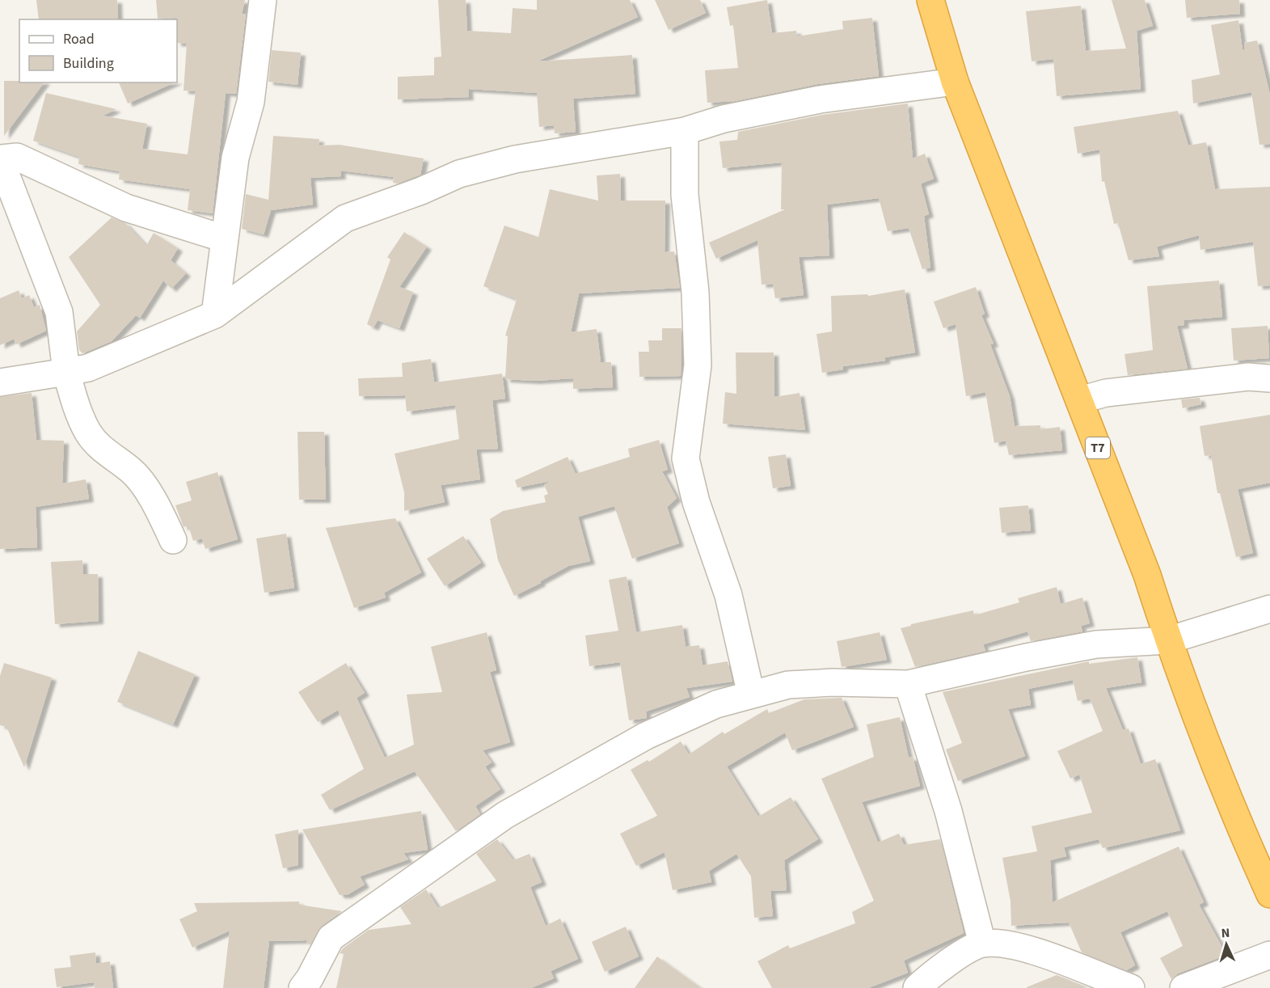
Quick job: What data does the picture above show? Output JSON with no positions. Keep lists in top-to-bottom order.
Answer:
{
  "streets": {
    "highway": ["T7"]
  },
  "legend": ["Road", "Building"],
  "north": "top"
}
